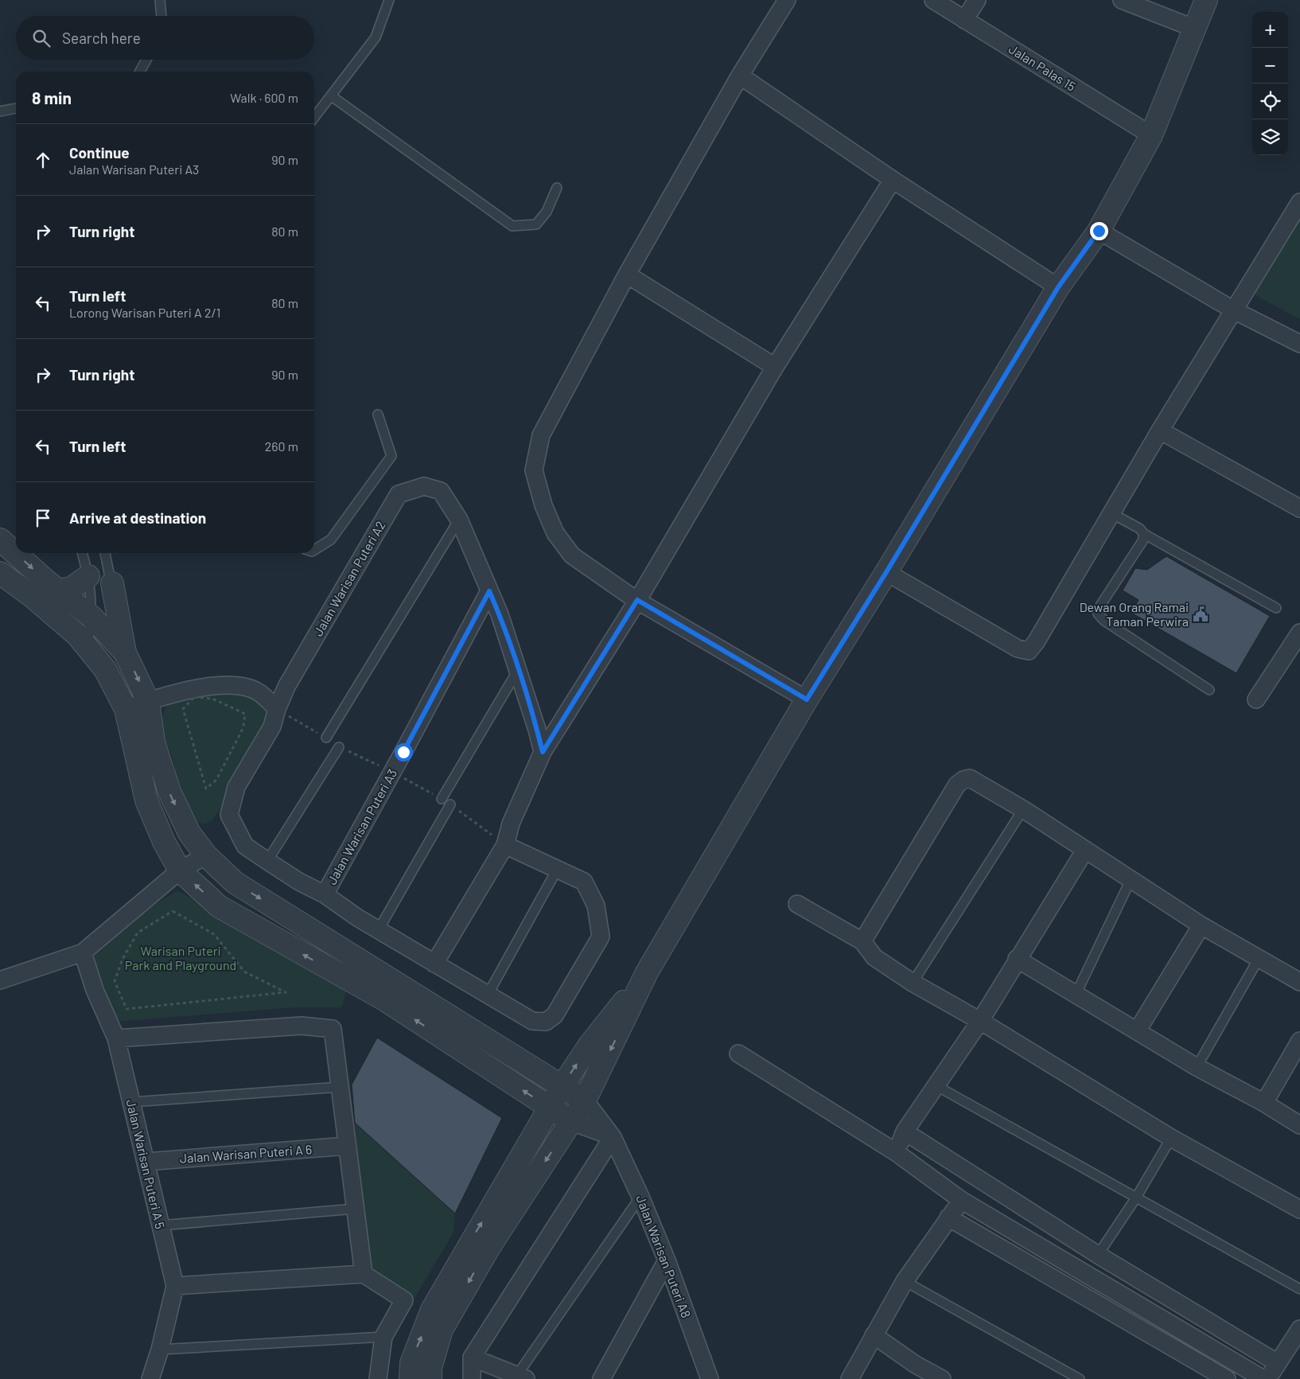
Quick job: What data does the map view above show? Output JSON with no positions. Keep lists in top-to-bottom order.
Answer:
{
  "streets": {
    "street": [
      "Jalan Palas 15",
      "Jalan Warisan Puteri A2",
      "Jalan Warisan Puteri A3",
      "Jalan Warisan Puteri A 6",
      "Jalan Warisan Puteri A 5",
      "Jalan Warisan Puteri A8"
    ]
  },
  "crossings": [
    ["Jalan Warisan Puteri A2", "Jalan Warisan Puteri A3"],
    ["Jalan Warisan Puteri A 6", "Jalan Warisan Puteri A 5"]
  ],
  "parks": ["Warisan Puteri Park and Playground"],
  "places": {
    "public building": ["Dewan Orang Ramai Taman Perwira"]
  },
  "page": {
    "map_buttons": ["+", "−"],
    "search": "Search here",
    "heading": ["8 min", "Walk · 600 m"],
    "list": [
      ["Continue", "Jalan Warisan Puteri A3", "90 m"],
      ["Turn right", "80 m"],
      ["Turn left", "Lorong Warisan Puteri A 2/1", "80 m"],
      ["Turn right", "90 m"],
      ["Turn left", "260 m"],
      "Arrive at destination"
    ]
  }
}
